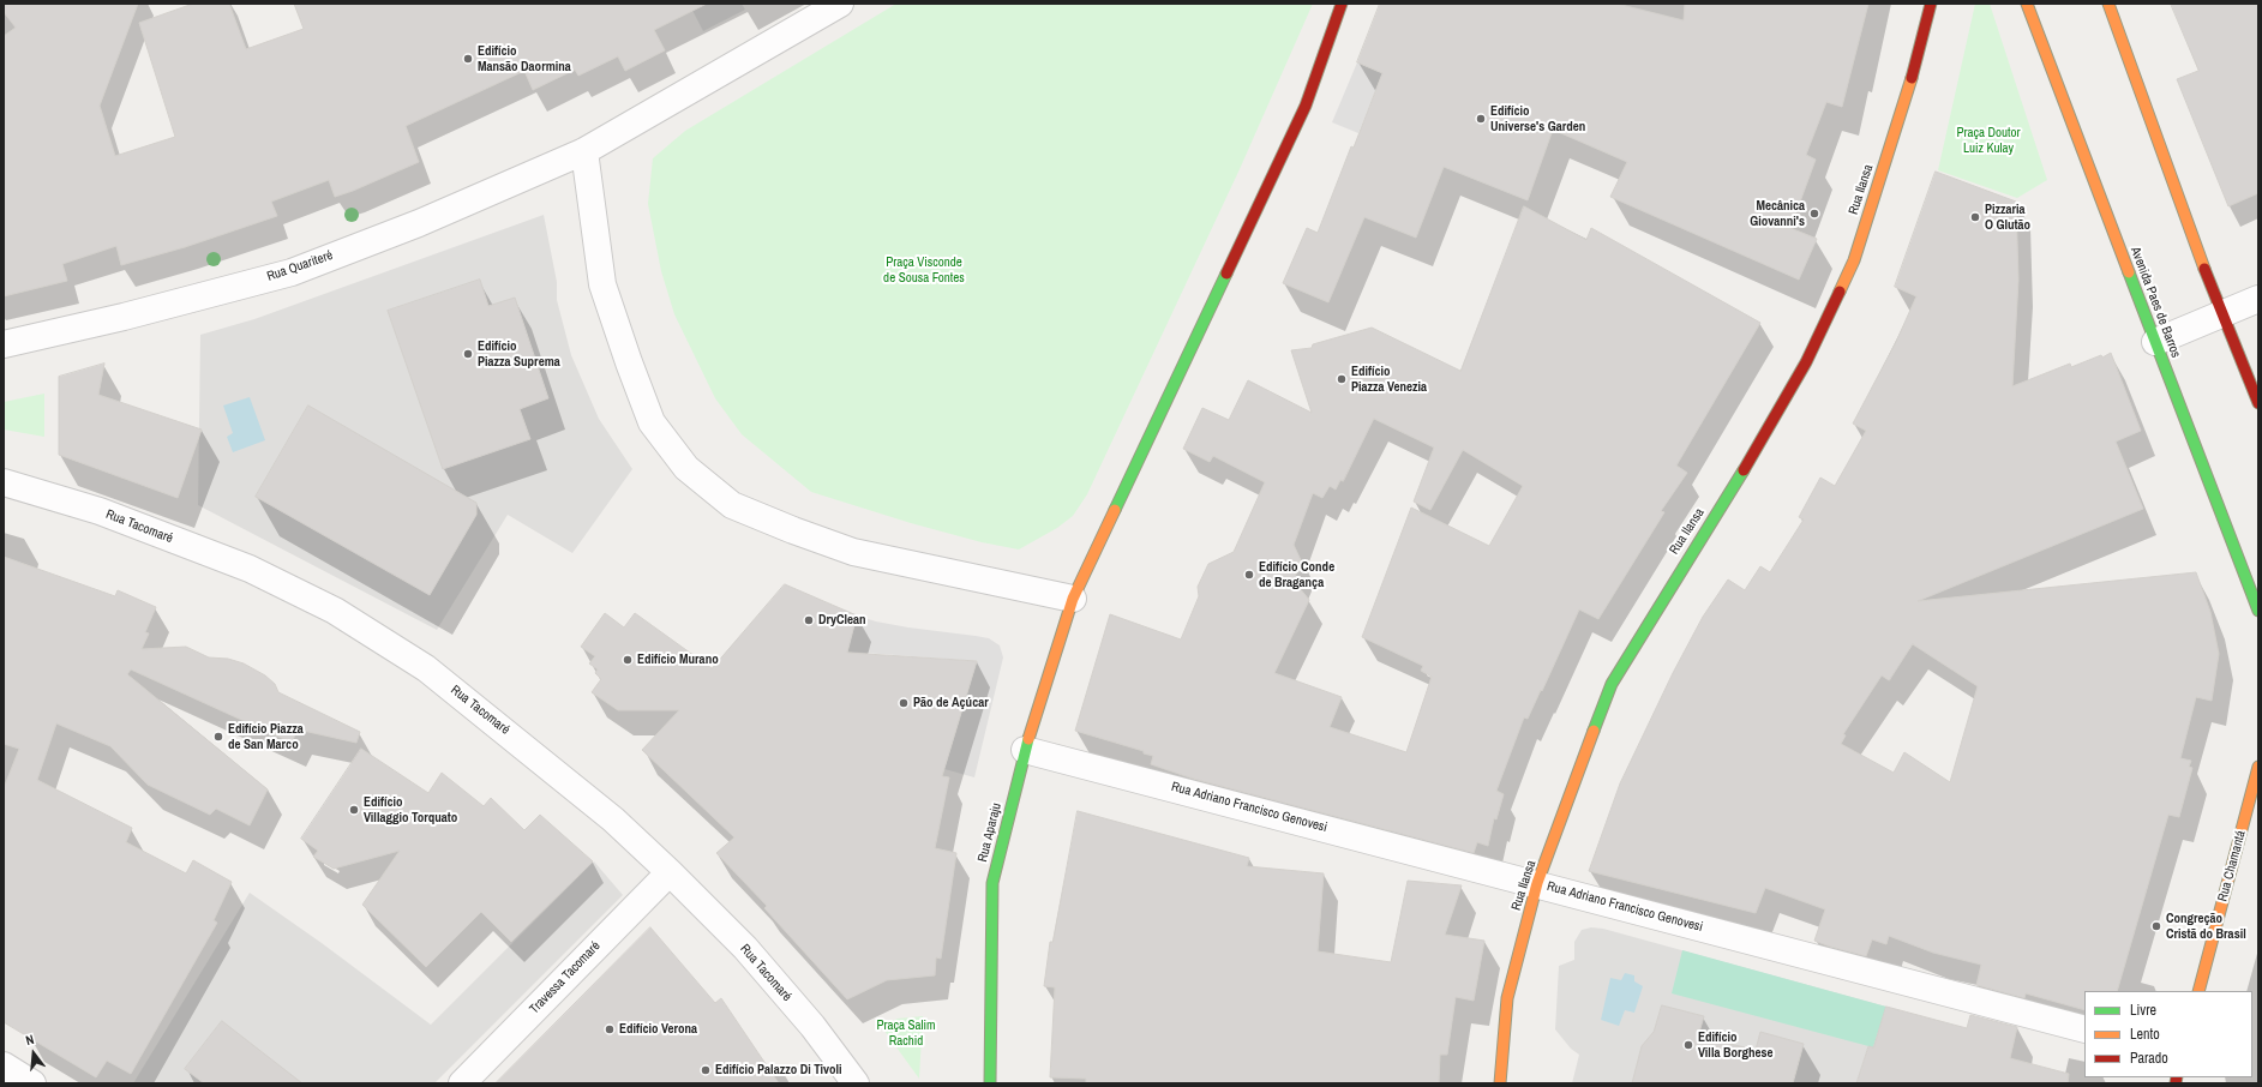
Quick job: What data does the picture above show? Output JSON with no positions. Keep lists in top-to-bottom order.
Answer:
{
  "streets": {
    "street": [
      "Rua Ilansa",
      "Rua Quariteré",
      "Avenida Paes de Barros",
      "Rua Tacomaré",
      "Rua Adriano Francisco Genovesi",
      "Rua Aparaju",
      "Rua Chamantá",
      "Travessa Tacomaré"
    ]
  },
  "crossings": [
    ["Rua Ilansa", "Rua Adriano Francisco Genovesi"],
    ["Rua Tacomaré", "Travessa Tacomaré"],
    ["Rua Adriano Francisco Genovesi", "Rua Aparaju"]
  ],
  "parks": ["Praça Doutor Luiz Kulay", "Praça Visconde de Sousa Fontes", "Praça Salim Rachid"],
  "places": [
    "Edifício Mansão Daormina",
    "Edifício Universe's Garden",
    "Mecânica Giovanni's",
    "Pizzaria O Glutão",
    "Edifício Piazza Suprema",
    "Edifício Piazza Venezia",
    "Edifício Conde de Bragança",
    "DryClean",
    "Edifício Murano",
    "Pão de Açúcar",
    "Edifício Piazza de San Marco",
    "Edifício Villaggio Torquato",
    "Congreção Cristã do Brasil",
    "Edifício Verona",
    "Edifício Villa Borghese",
    "Edifício Palazzo Di Tivoli"
  ],
  "legend": ["Livre", "Lento", "Parado"],
  "north": "top"
}
